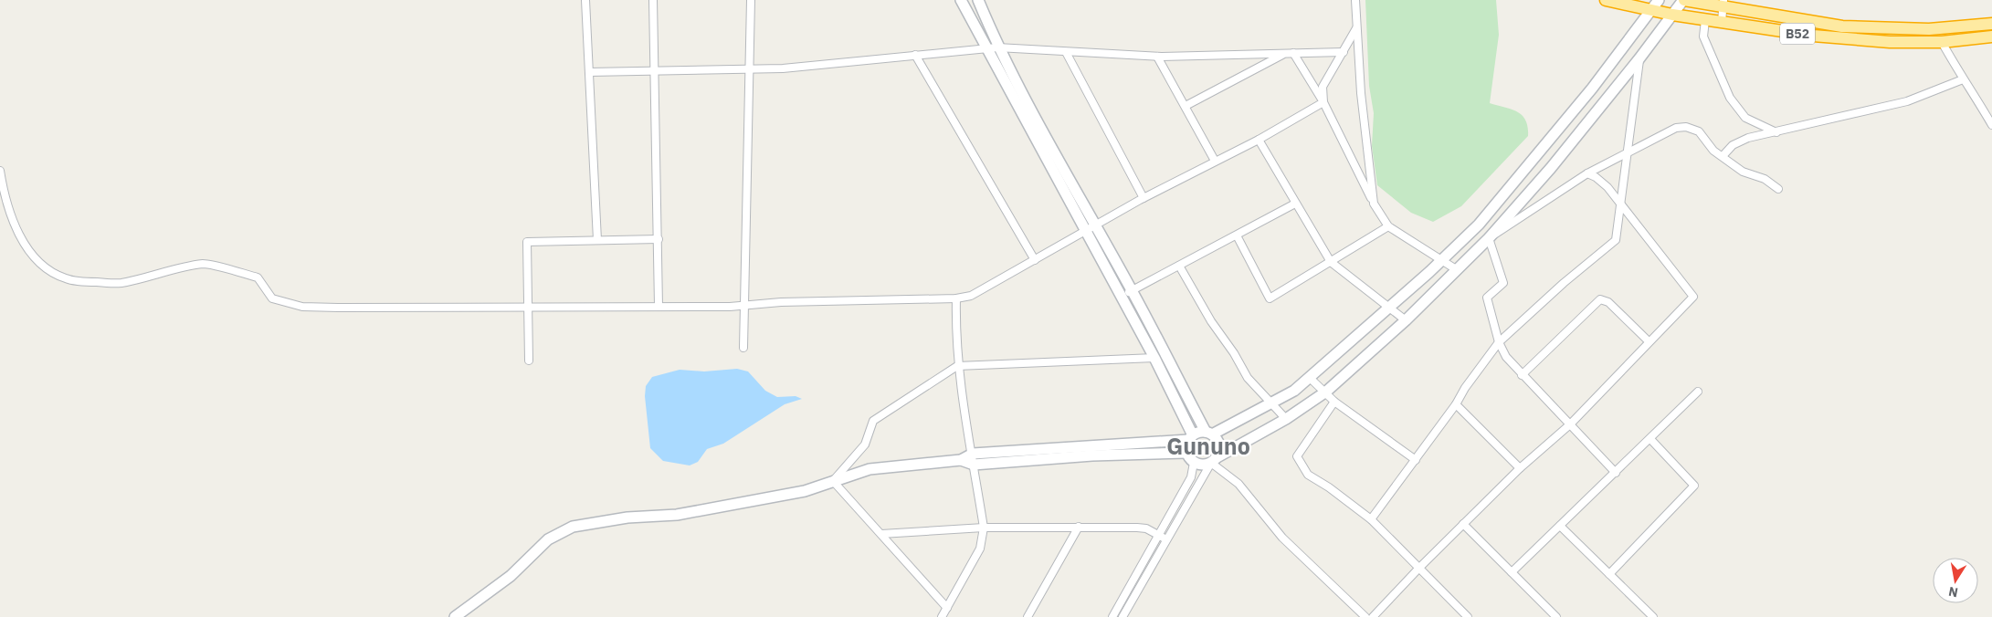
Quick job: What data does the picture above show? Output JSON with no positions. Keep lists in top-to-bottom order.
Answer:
{
  "streets": {
    "highway": ["B52"]
  },
  "districts": ["Gununo"],
  "north": "bottom"
}
